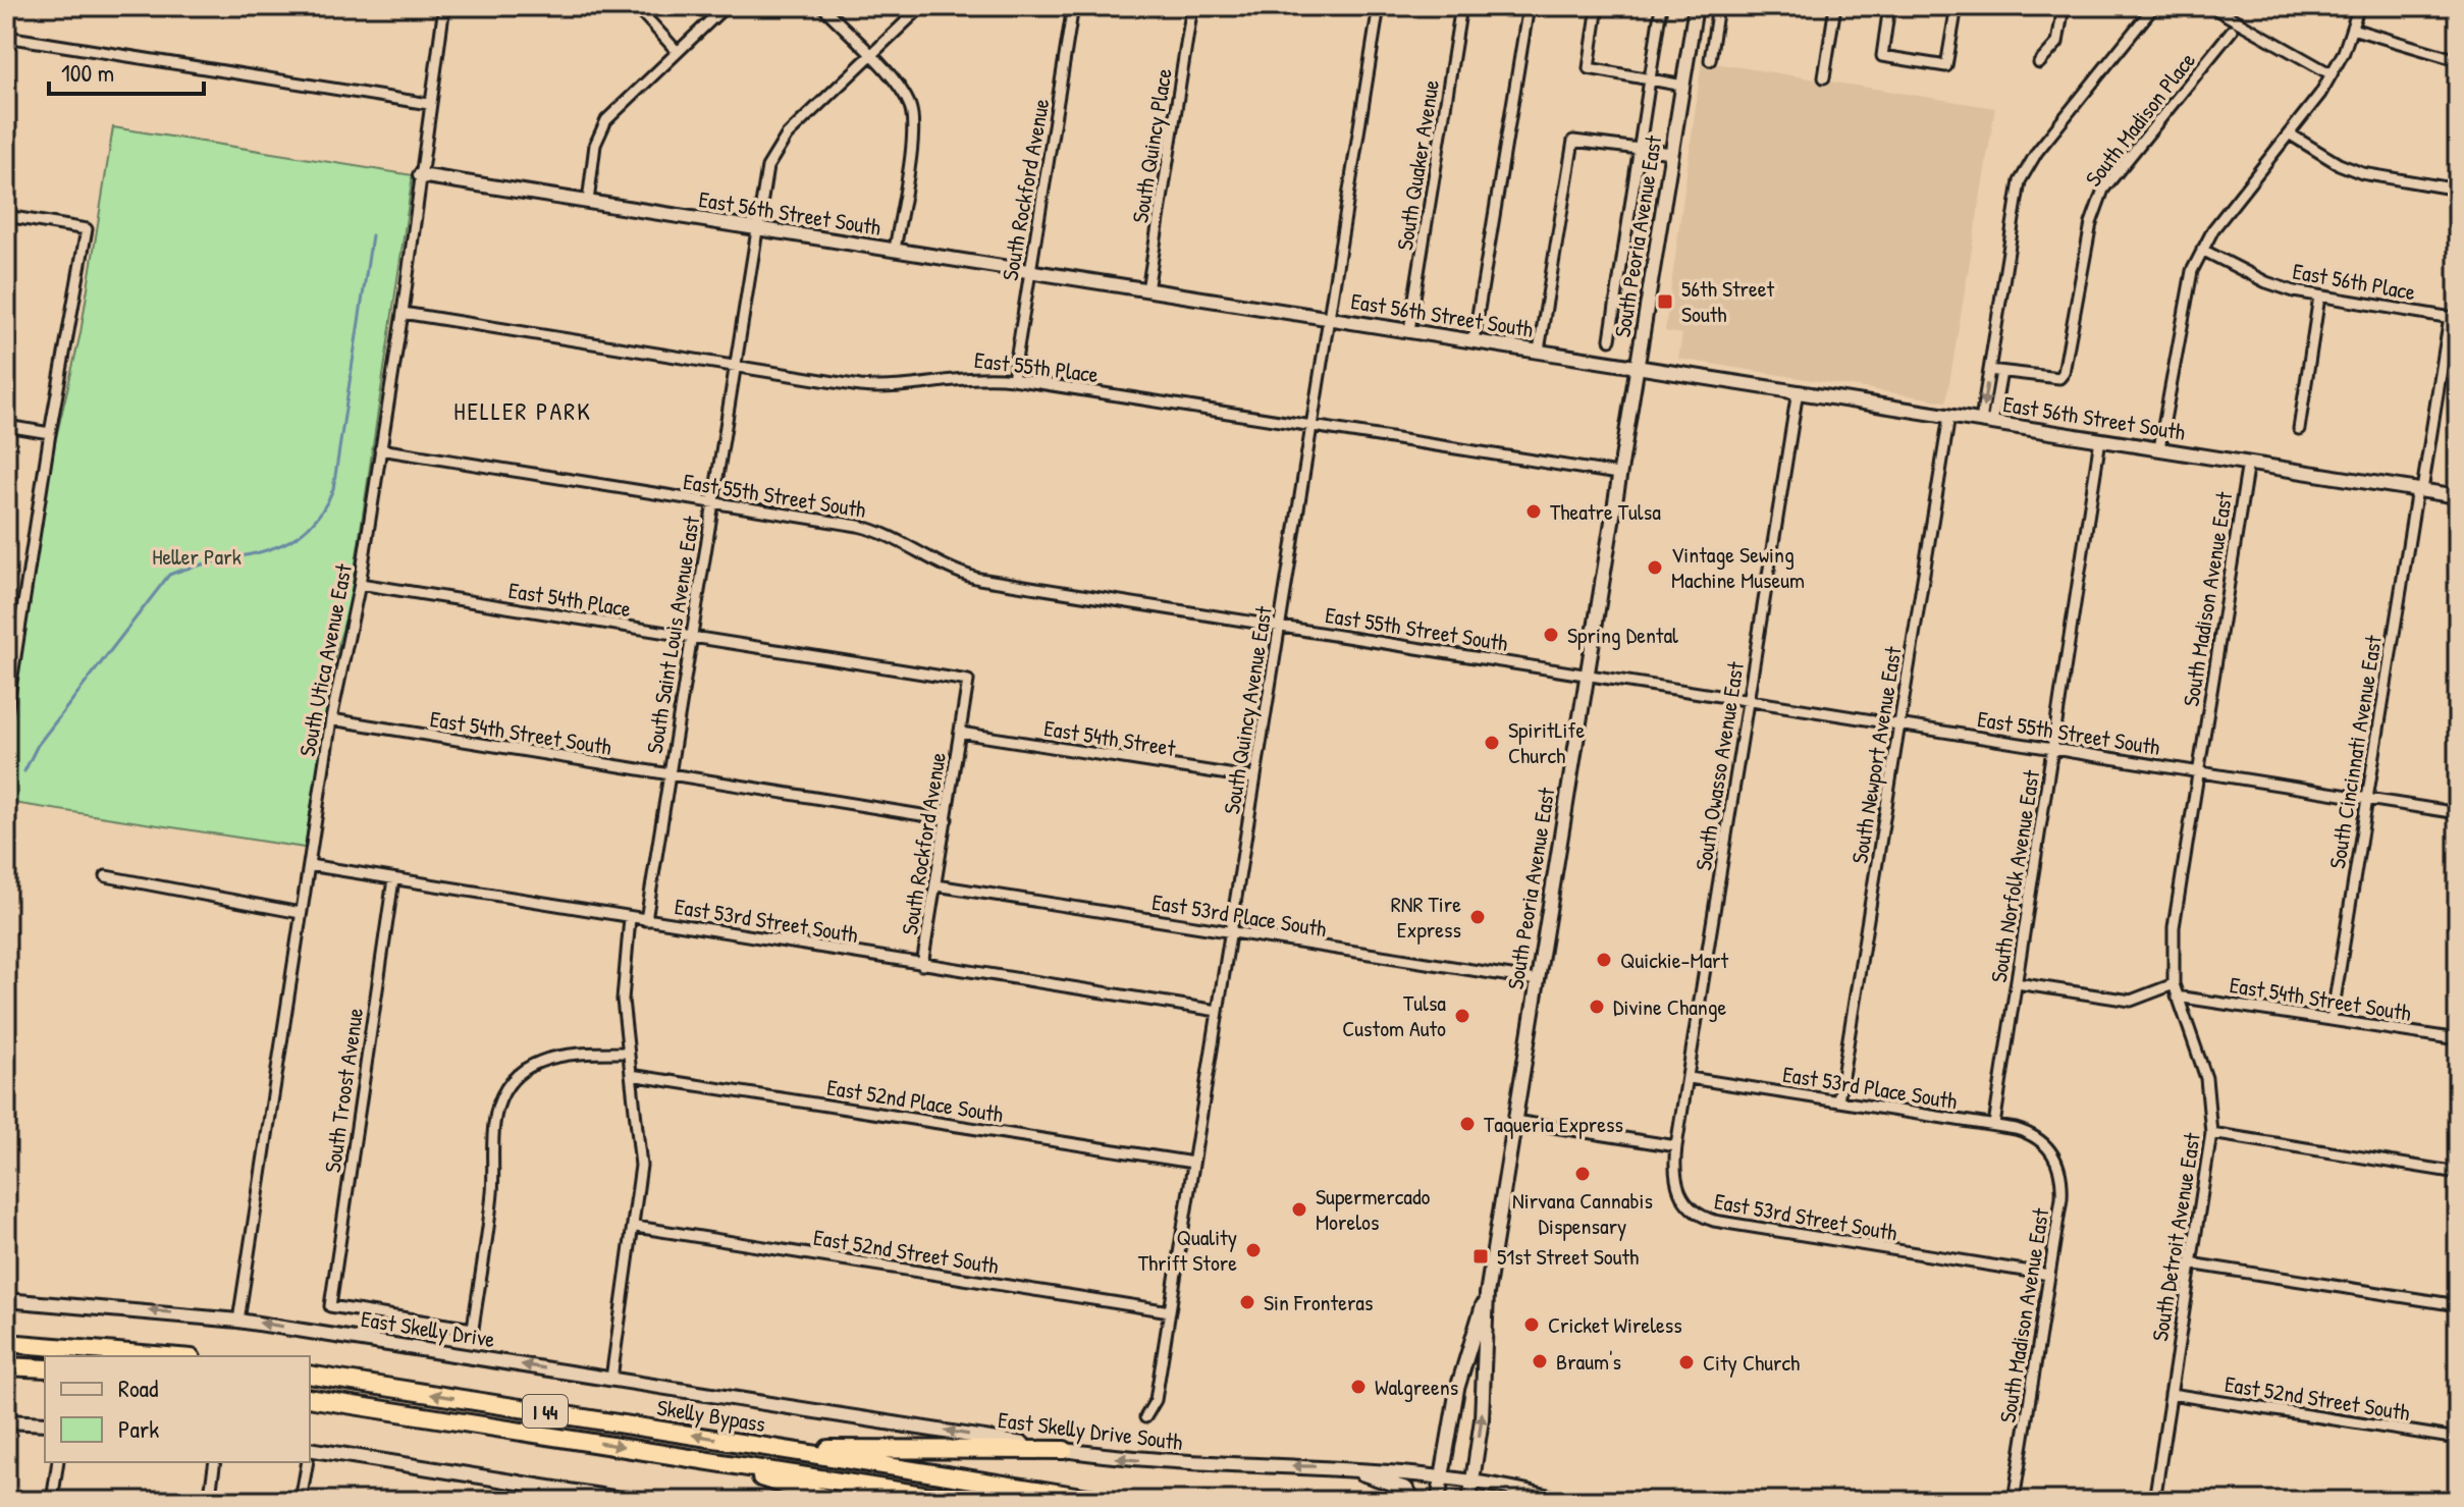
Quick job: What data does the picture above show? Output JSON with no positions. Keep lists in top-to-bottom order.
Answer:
{
  "streets": {
    "highway": ["I 44", "Skelly Bypass"],
    "main road": [
      "East 56th Street South",
      "South Peoria Avenue East",
      "East Skelly Drive",
      "East Skelly Drive South"
    ],
    "street": [
      "South Madison Place",
      "South Quincy Place",
      "South Quaker Avenue",
      "South Rockford Avenue",
      "East 56th Place",
      "East 55th Place",
      "East 55th Street South",
      "East 54th Place",
      "South Madison Avenue East",
      "South Saint Louis Avenue East",
      "South Utica Avenue East",
      "South Quincy Avenue East",
      "East 54th Street South",
      "East 54th Street",
      "South Cincinnati Avenue East",
      "South Newport Avenue East",
      "South Owasso Avenue East",
      "South Norfolk Avenue East",
      "East 53rd Place South",
      "East 53rd Street South",
      "South Troost Avenue",
      "East 52nd Place South",
      "South Detroit Avenue East",
      "East 52nd Street South"
    ]
  },
  "crossings": [
    ["South Quincy Place", "East 56th Street South"],
    ["South Quaker Avenue", "East 56th Street South"],
    ["South Rockford Avenue", "East 56th Street South"],
    ["South Rockford Avenue", "East 55th Place"],
    ["South Rockford Avenue", "East 54th Place"],
    ["South Rockford Avenue", "East 54th Street South"],
    ["South Rockford Avenue", "East 54th Street"],
    ["South Rockford Avenue", "East 53rd Place South"],
    ["South Rockford Avenue", "East 53rd Street South"],
    ["East 56th Street South", "South Peoria Avenue East"],
    ["East 56th Street South", "South Madison Avenue East"],
    ["East 56th Street South", "South Saint Louis Avenue East"],
    ["East 56th Street South", "South Utica Avenue East"],
    ["East 56th Street South", "South Quincy Avenue East"],
    ["East 56th Street South", "South Cincinnati Avenue East"],
    ["East 56th Street South", "South Newport Avenue East"],
    ["East 56th Street South", "South Owasso Avenue East"],
    ["East 56th Street South", "South Norfolk Avenue East"],
    ["South Peoria Avenue East", "East 55th Place"],
    ["South Peoria Avenue East", "East 55th Street South"],
    ["South Peoria Avenue East", "East 53rd Place South"],
    ["South Peoria Avenue East", "East Skelly Drive South"],
    ["East 56th Place", "South Cincinnati Avenue East"],
    ["East 55th Place", "South Saint Louis Avenue East"],
    ["East 55th Place", "South Utica Avenue East"],
    ["East 55th Place", "South Quincy Avenue East"],
    ["East 55th Street South", "South Madison Avenue East"],
    ["East 55th Street South", "South Saint Louis Avenue East"],
    ["East 55th Street South", "South Utica Avenue East"],
    ["East 55th Street South", "South Quincy Avenue East"],
    ["East 55th Street South", "South Cincinnati Avenue East"],
    ["East 55th Street South", "South Newport Avenue East"],
    ["East 55th Street South", "South Owasso Avenue East"],
    ["East 55th Street South", "South Norfolk Avenue East"],
    ["East 54th Place", "South Saint Louis Avenue East"],
    ["East 54th Place", "South Utica Avenue East"],
    ["South Madison Avenue East", "East 53rd Place South"],
    ["South Madison Avenue East", "East 53rd Street South"],
    ["South Madison Avenue East", "South Detroit Avenue East"],
    ["South Saint Louis Avenue East", "East 54th Street South"],
    ["South Saint Louis Avenue East", "East 53rd Street South"],
    ["South Utica Avenue East", "East 54th Street South"],
    ["South Utica Avenue East", "East 53rd Street South"],
    ["South Utica Avenue East", "East Skelly Drive"],
    ["South Quincy Avenue East", "East 54th Street"],
    ["South Quincy Avenue East", "East 53rd Place South"],
    ["South Quincy Avenue East", "East 53rd Street South"],
    ["South Quincy Avenue East", "East 52nd Place South"],
    ["South Quincy Avenue East", "East 52nd Street South"],
    ["East 54th Street South", "South Cincinnati Avenue East"],
    ["East 54th Street South", "South Detroit Avenue East"],
    ["South Newport Avenue East", "East 53rd Place South"],
    ["South Owasso Avenue East", "East 53rd Place South"],
    ["South Owasso Avenue East", "East 53rd Street South"],
    ["South Norfolk Avenue East", "East 53rd Place South"],
    ["East 53rd Street South", "South Troost Avenue"],
    ["South Detroit Avenue East", "East 52nd Street South"],
    ["East Skelly Drive", "East Skelly Drive South"]
  ],
  "one_way": ["East Skelly Drive", "East Skelly Drive South"],
  "districts": ["HELLER PARK"],
  "parks": ["Heller Park"],
  "places": {
    "transit": ["56th Street South", "51st Street South"],
    "other": [
      "Theatre Tulsa",
      "Vintage Sewing Machine Museum",
      "Spring Dental",
      "SpiritLife Church",
      "RNR Tire Express",
      "Quickie-Mart",
      "Divine Change",
      "Tulsa Custom Auto",
      "Taqueria Express",
      "Nirvana Cannabis Dispensary",
      "Supermercado Morelos",
      "Quality Thrift Store",
      "Sin Fronteras",
      "Cricket Wireless",
      "Braum's",
      "City Church",
      "Walgreens"
    ]
  },
  "legend": ["Road", "Park"],
  "scale_bar": "100 m"
}
